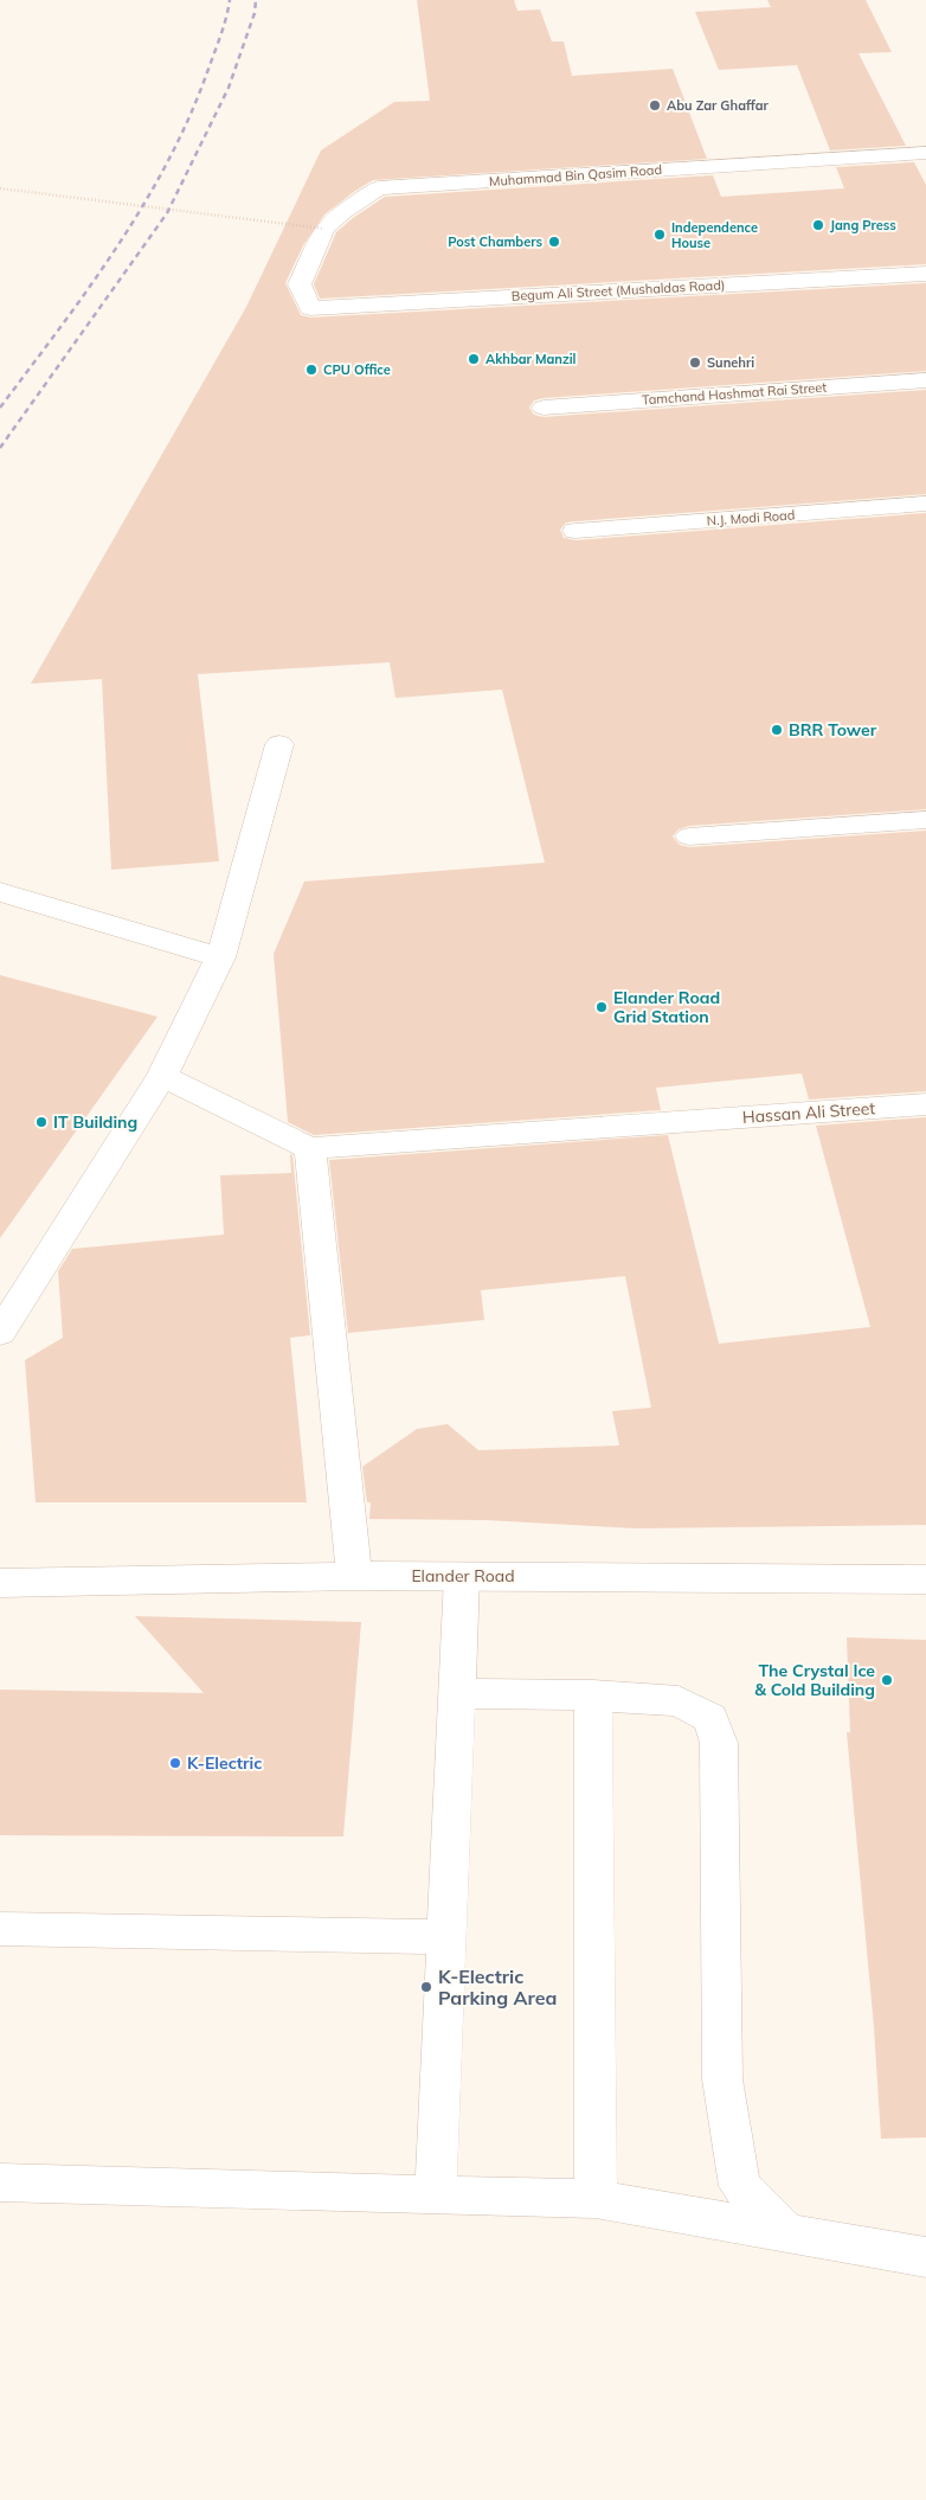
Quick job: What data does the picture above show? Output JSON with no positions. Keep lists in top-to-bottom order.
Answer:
{
  "streets": {
    "street": [
      "Muhammad Bin Qasim Road",
      "Begum Ali Street (Mushaldas Road)",
      "Tamchand Hashmat Rai Street",
      "N.J. Modi Road",
      "Hassan Ali Street",
      "Elander Road"
    ]
  },
  "crossings": [
    ["Muhammad Bin Qasim Road", "Begum Ali Street (Mushaldas Road)"]
  ],
  "places": [
    "Abu Zar Ghaffar",
    "Jang Press",
    "Independence House",
    "Post Chambers",
    "Akhbar Manzil",
    "Sunehri",
    "CPU Office",
    "BRR Tower",
    "Elander Road Grid Station",
    "IT Building",
    "The Crystal Ice & Cold Building",
    "K-Electric",
    "K-Electric Parking Area"
  ]
}
